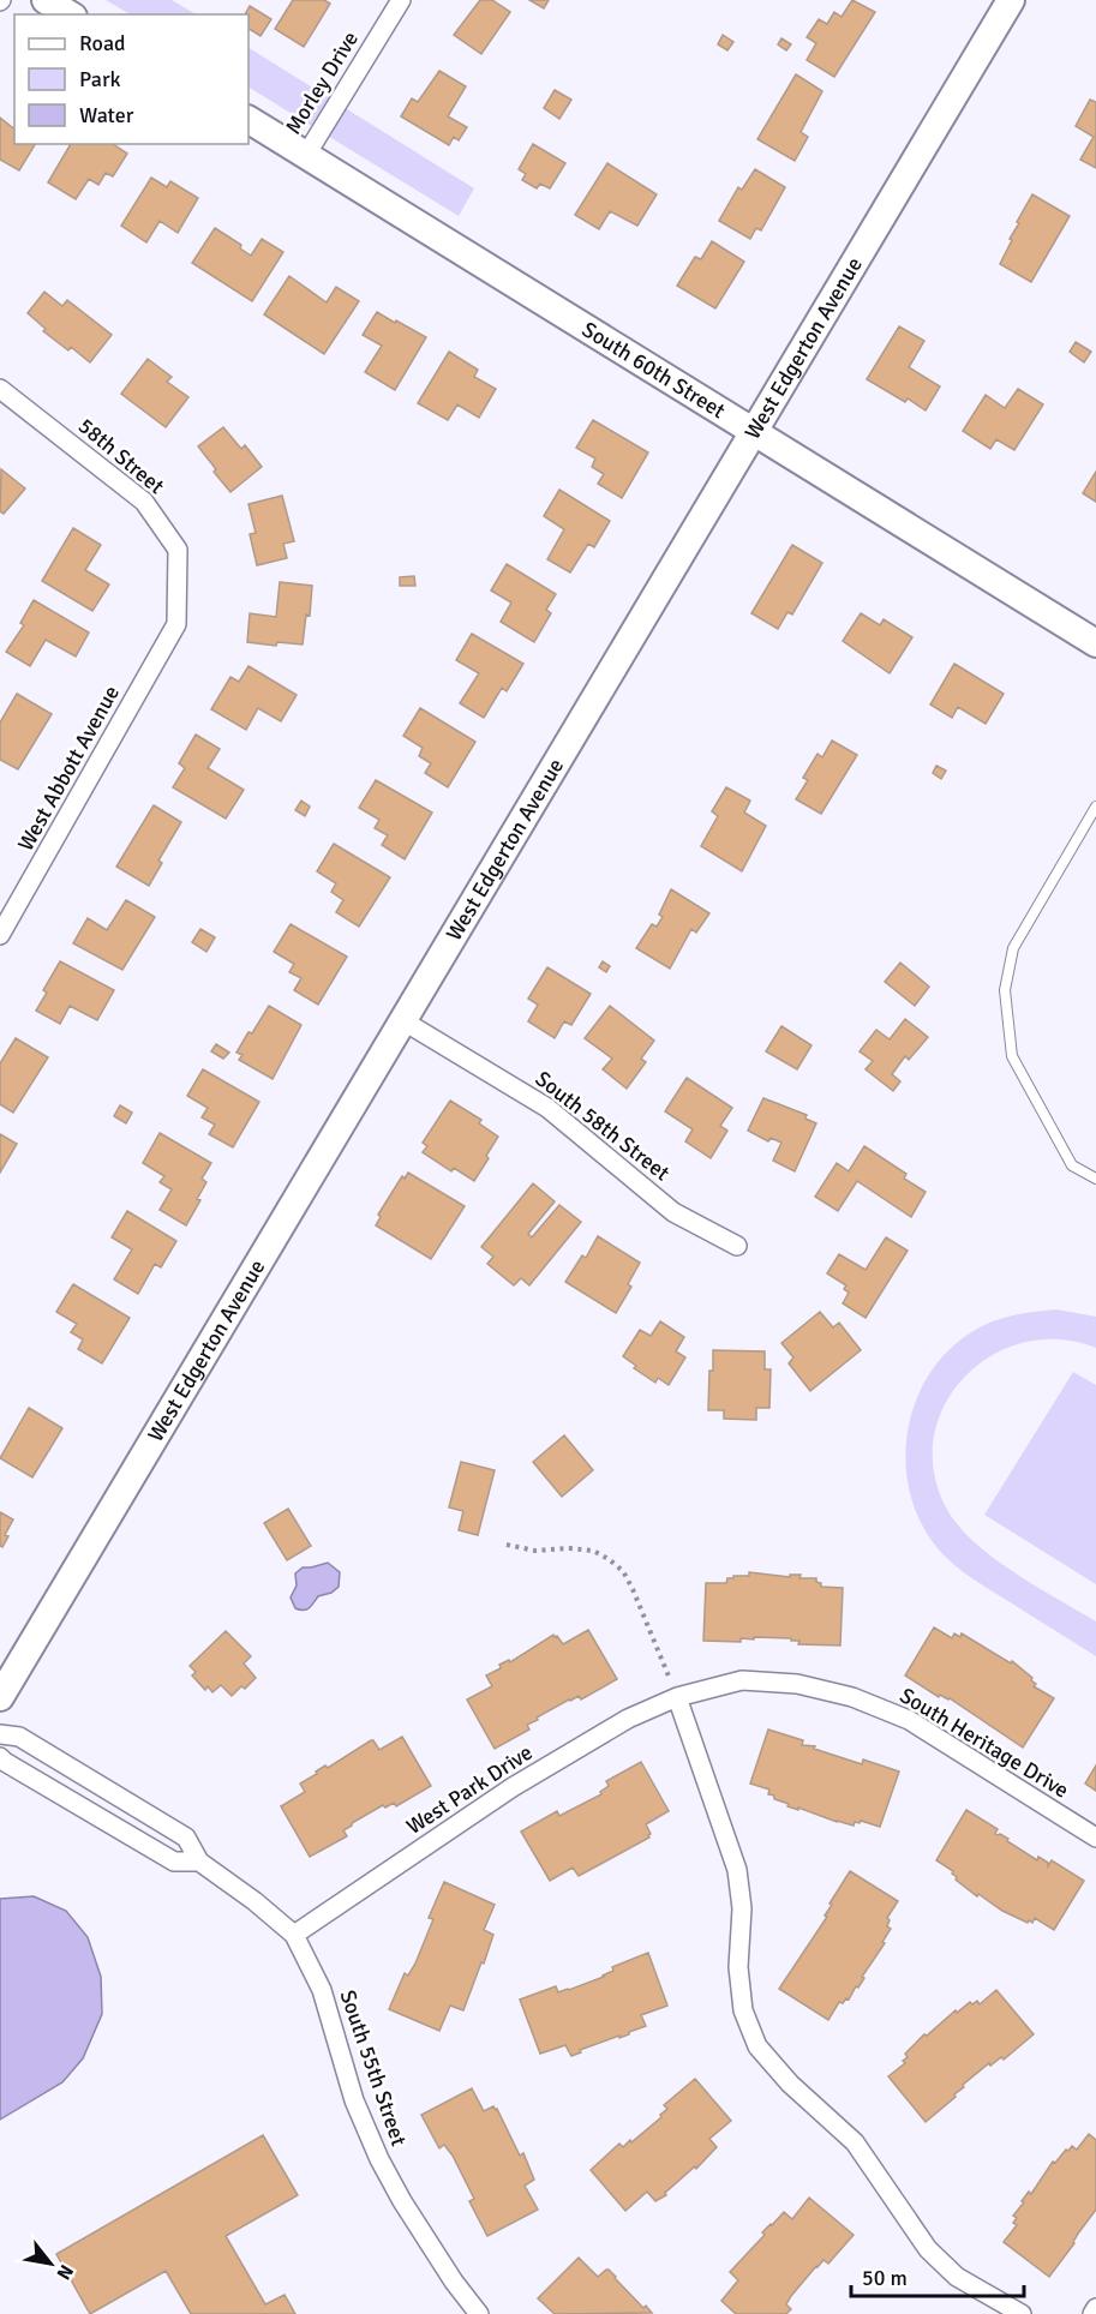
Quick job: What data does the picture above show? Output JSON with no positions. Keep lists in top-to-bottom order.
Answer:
{
  "streets": {
    "street": [
      "Morley Drive",
      "West Edgerton Avenue",
      "South 60th Street",
      "58th Street",
      "West Abbott Avenue",
      "South 58th Street",
      "South Heritage Drive",
      "West Park Drive",
      "South 55th Street"
    ]
  },
  "crossings": [
    ["Morley Drive", "South 60th Street"],
    ["West Edgerton Avenue", "South 60th Street"],
    ["West Edgerton Avenue", "South 58th Street"],
    ["58th Street", "West Abbott Avenue"],
    ["South Heritage Drive", "West Park Drive"],
    ["West Park Drive", "South 55th Street"]
  ],
  "legend": ["Road", "Park", "Water"],
  "scale_bar": "50 m",
  "north": "bottom right"
}
